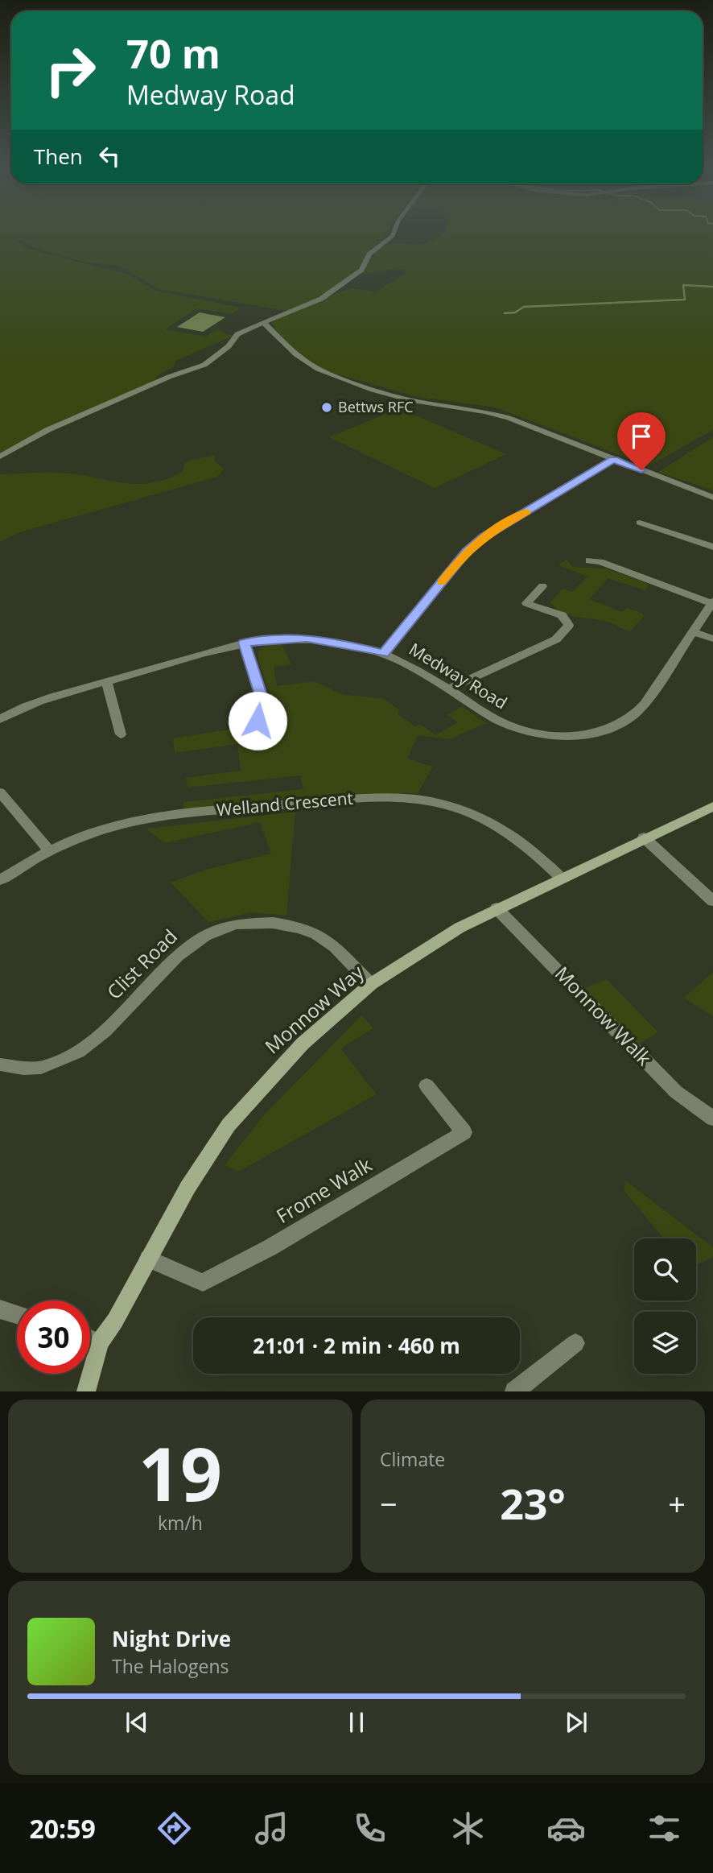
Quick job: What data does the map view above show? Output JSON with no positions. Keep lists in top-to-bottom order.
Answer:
{
  "streets": {
    "street": [
      "Medway Road",
      "Welland Crescent",
      "Clist Road",
      "Monnow Way",
      "Monnow Walk",
      "Frome Walk"
    ]
  },
  "crossings": [
    ["Welland Crescent", "Monnow Way"],
    ["Clist Road", "Monnow Way"],
    ["Monnow Way", "Monnow Walk"],
    ["Monnow Way", "Frome Walk"]
  ],
  "places": ["Bettws RFC"],
  "page": {
    "turn": ["70 m", "Medway Road"],
    "then": "Then",
    "limit": "30",
    "trip": "21:01 · 2 min · 460 m",
    "tile": [
      ["19", "km/h"],
      "Climate"
    ],
    "heat": ["−", "23°", "+"],
    "song": ["Night Drive", "The Halogens"],
    "tabs": "20:59"
  }
}
